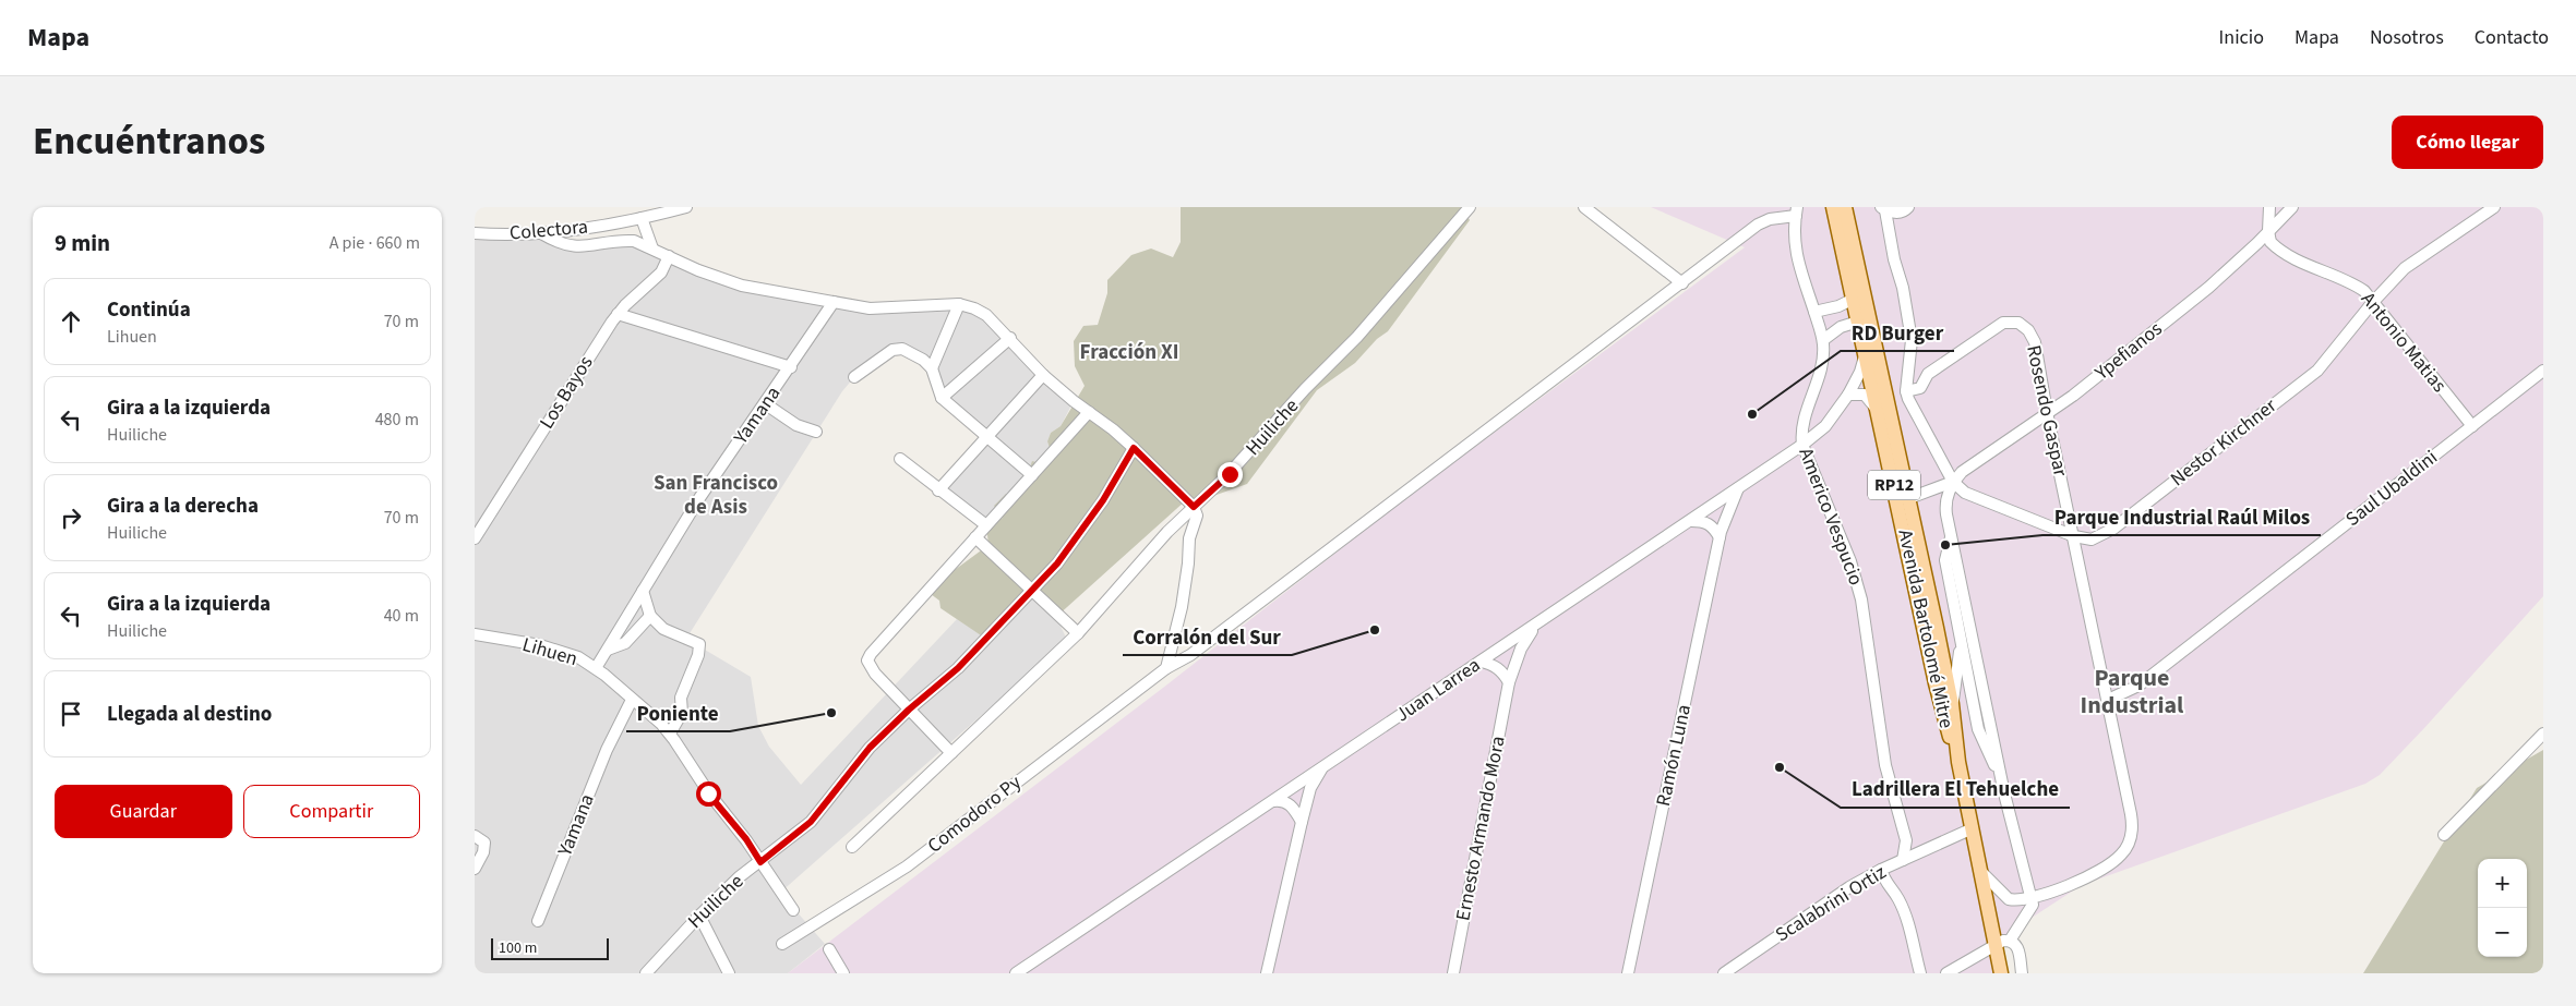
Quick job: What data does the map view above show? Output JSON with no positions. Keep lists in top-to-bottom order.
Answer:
{
  "streets": {
    "main road": ["RP12", "Avenida Bartolomé Mitre"],
    "street": [
      "Colectora",
      "Antonio Matias",
      "Ypefianos",
      "Los Bayos",
      "Rosendo Gaspar",
      "Yamana",
      "Huiliche",
      "Nestor Kirchner",
      "Saul Ubaldini",
      "Americo Vespucio",
      "Lihuen",
      "Juan Larrea",
      "Ramón Luna",
      "Comodoro Py",
      "Ernesto Armando Mora",
      "Scalabrini Ortiz"
    ]
  },
  "crossings": [
    ["Antonio Matias", "Ypefianos"],
    ["Antonio Matias", "Nestor Kirchner"],
    ["Antonio Matias", "Saul Ubaldini"],
    ["Ypefianos", "Rosendo Gaspar"],
    ["Ypefianos", "Nestor Kirchner"],
    ["Rosendo Gaspar", "Nestor Kirchner"],
    ["Rosendo Gaspar", "Saul Ubaldini"],
    ["Rosendo Gaspar", "Avenida Bartolomé Mitre"],
    ["Yamana", "Lihuen"],
    ["Huiliche", "Lihuen"],
    ["Americo Vespucio", "Juan Larrea"],
    ["Americo Vespucio", "Comodoro Py"],
    ["Americo Vespucio", "Scalabrini Ortiz"],
    ["Avenida Bartolomé Mitre", "Juan Larrea"],
    ["Avenida Bartolomé Mitre", "Scalabrini Ortiz"],
    ["Juan Larrea", "Ramón Luna"],
    ["Juan Larrea", "Ernesto Armando Mora"]
  ],
  "districts": ["Fracción XI", "San Francisco de Asis", "Parque Industrial"],
  "places": [
    "RD Burger",
    "Parque Industrial Raúl Milos",
    "Corralón del Sur",
    "Poniente",
    "Ladrillera El Tehuelche"
  ],
  "scale_bar": "100 m",
  "page": {
    "header": "Mapa",
    "nav": [
      "Inicio",
      "Mapa",
      "Nosotros",
      "Contacto"
    ],
    "title": "Encuéntranos",
    "buttons": [
      "Cómo llegar",
      ["Guardar", "Compartir"]
    ],
    "heading": ["9 min", "A pie · 660 m"],
    "list": [
      ["Continúa", "Lihuen", "70 m"],
      ["Gira a la izquierda", "Huiliche", "480 m"],
      ["Gira a la derecha", "Huiliche", "70 m"],
      ["Gira a la izquierda", "Huiliche", "40 m"],
      "Llegada al destino"
    ],
    "map_buttons": ["+", "−"],
    "scale": "100 m"
  }
}
